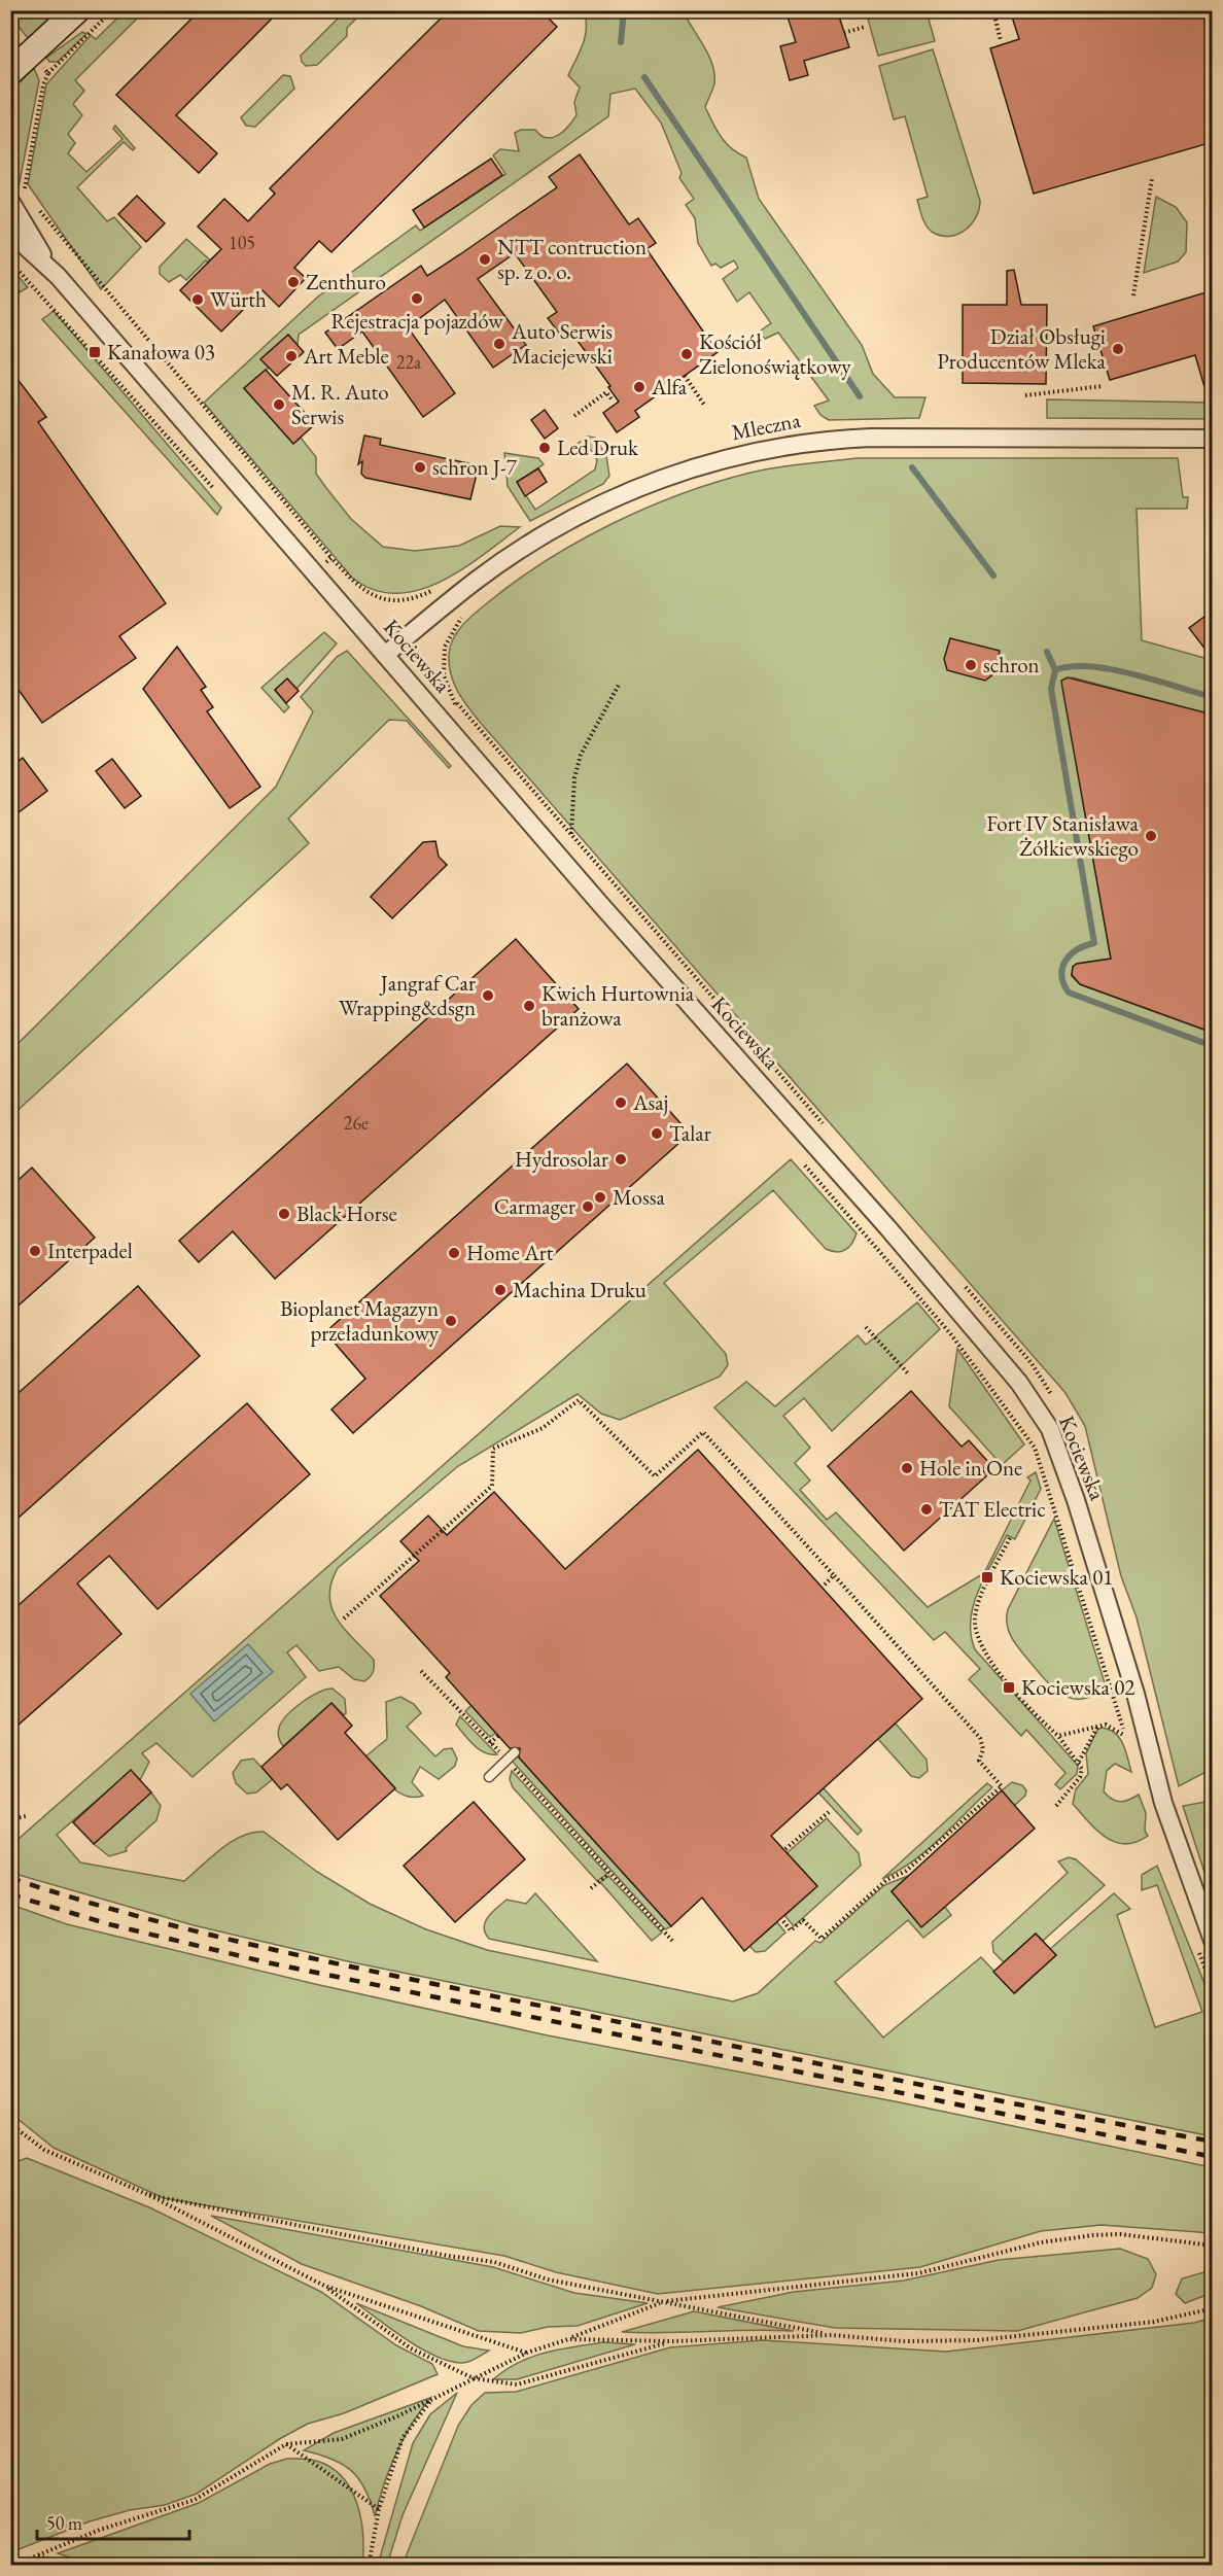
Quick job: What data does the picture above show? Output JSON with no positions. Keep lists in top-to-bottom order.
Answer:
{
  "streets": {
    "street": ["Mleczna", "Kociewska"]
  },
  "crossings": [
    ["Mleczna", "Kociewska"]
  ],
  "places": {
    "other": [
      "NTT contruction sp. z o. o.",
      "Zenthuro",
      "Rejestracja pojazdów",
      "Würth",
      "Auto Serwis Maciejewski",
      "Dział Obsługi Producentów Mleka",
      "Kościół Zielonoświątkowy",
      "Art Meble",
      "Alfa",
      "M. R. Auto Serwis",
      "Led Druk",
      "schron J-7",
      "schron",
      "Fort IV Stanisława Żółkiewskiego",
      "Jangraf Car Wrapping&dsgn",
      "Kwich Hurtownia branżowa",
      "Asaj",
      "Talar",
      "Hydrosolar",
      "Mossa",
      "Carmager",
      "Black Horse",
      "Interpadel",
      "Home Art",
      "Machina Druku",
      "Bioplanet Magazyn przeładunkowy",
      "Hole in One",
      "TAT Electric"
    ],
    "transit": ["Kanałowa 03", "Kociewska 01", "Kociewska 02"]
  },
  "house_numbers": ["105", "22a", "26e"],
  "scale_bar": "50 m"
}
